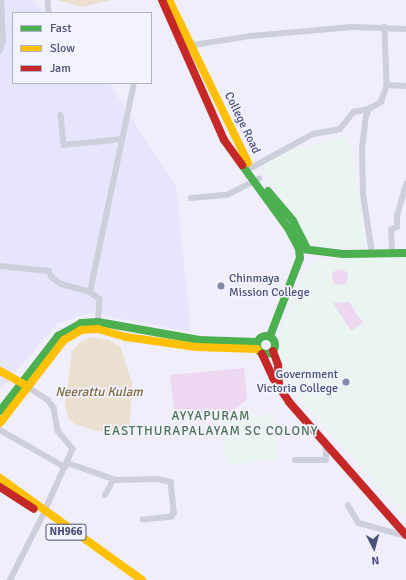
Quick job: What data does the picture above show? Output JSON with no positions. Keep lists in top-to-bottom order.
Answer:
{
  "streets": {
    "main road": ["College Road", "NH966"]
  },
  "districts": ["AYYAPURAM EASTTHURAPALAYAM SC COLONY"],
  "water": ["Neerattu Kulam"],
  "places": ["Chinmaya Mission College", "Government Victoria College"],
  "legend": ["Fast", "Slow", "Jam"],
  "north": "bottom"
}
